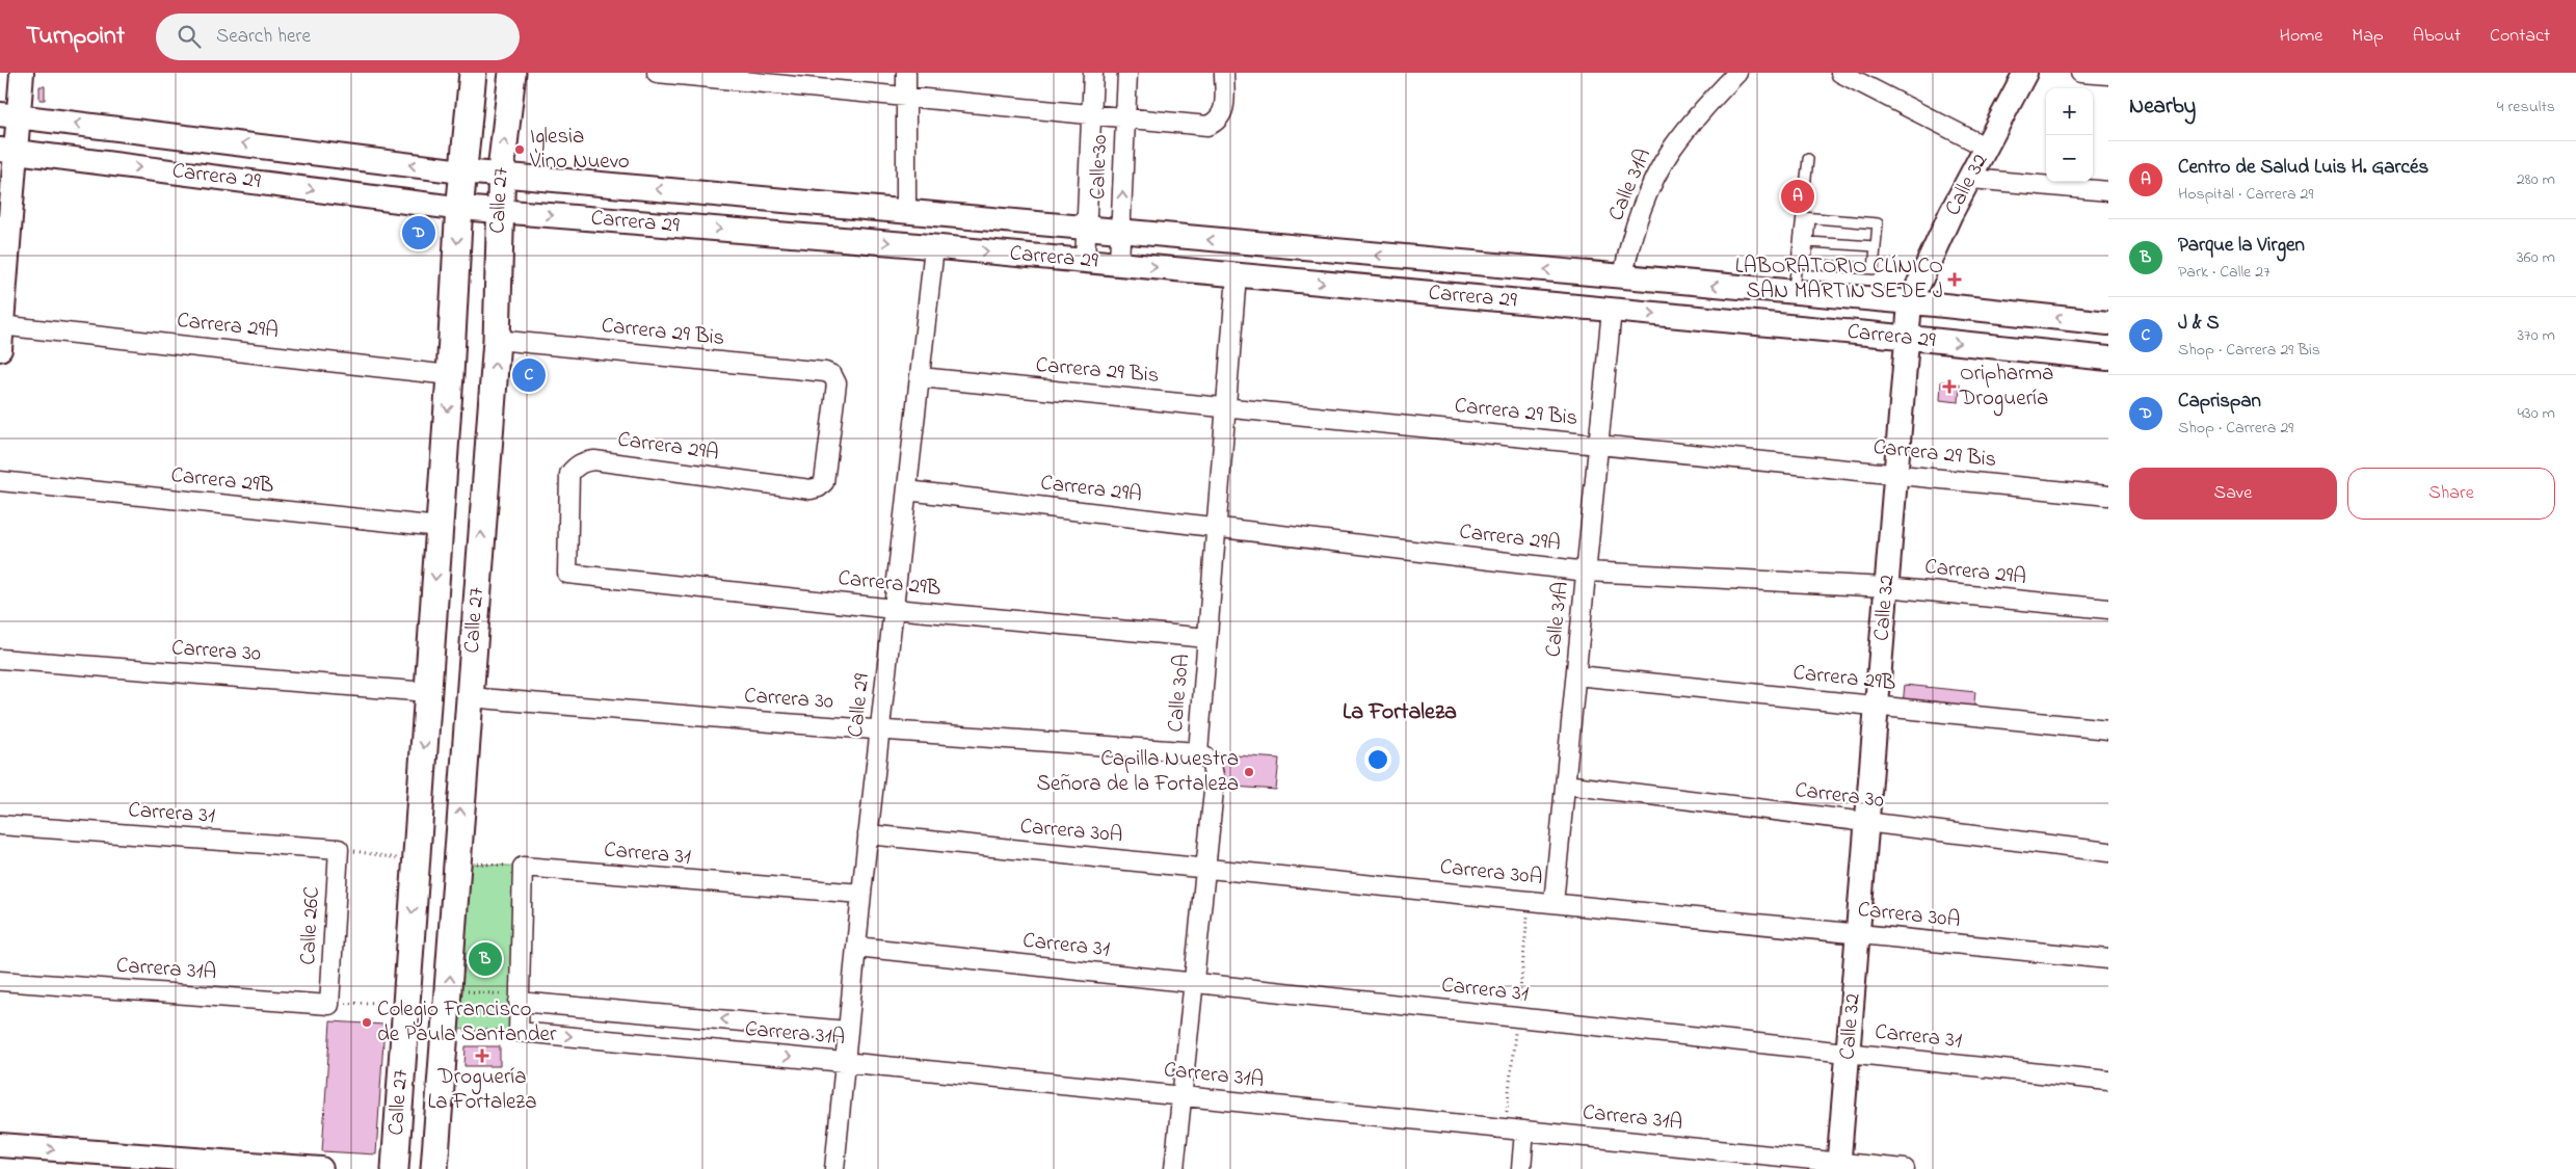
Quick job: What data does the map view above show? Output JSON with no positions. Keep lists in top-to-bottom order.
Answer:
{
  "streets": {
    "main road": ["Calle 27"],
    "street": [
      "Calle 30",
      "Carrera 29",
      "Calle 31A",
      "Calle 32",
      "Carrera 29A",
      "Carrera 29 Bis",
      "Carrera 29B",
      "Carrera 30",
      "Calle 30A",
      "Calle 29",
      "Carrera 31",
      "Carrera 30A",
      "Calle 26C",
      "Carrera 31A"
    ]
  },
  "crossings": [
    ["Calle 30", "Carrera 29"],
    ["Carrera 29", "Calle 31A"],
    ["Carrera 29", "Calle 32"],
    ["Carrera 29", "Calle 27"],
    ["Carrera 29", "Calle 30A"],
    ["Carrera 29", "Calle 29"],
    ["Calle 31A", "Carrera 29A"],
    ["Calle 31A", "Carrera 29 Bis"],
    ["Calle 31A", "Carrera 29B"],
    ["Calle 31A", "Carrera 30"],
    ["Calle 31A", "Carrera 30A"],
    ["Calle 32", "Carrera 29A"],
    ["Calle 32", "Carrera 29 Bis"],
    ["Calle 32", "Carrera 29B"],
    ["Calle 32", "Carrera 30"],
    ["Calle 32", "Carrera 31"],
    ["Calle 32", "Carrera 30A"],
    ["Calle 32", "Carrera 31A"],
    ["Calle 27", "Carrera 29A"],
    ["Calle 27", "Carrera 29 Bis"],
    ["Calle 27", "Carrera 29B"],
    ["Calle 27", "Carrera 30"],
    ["Carrera 29A", "Carrera 29 Bis"],
    ["Carrera 29A", "Carrera 29B"],
    ["Carrera 29A", "Calle 30A"],
    ["Carrera 29A", "Calle 29"],
    ["Carrera 29 Bis", "Calle 30A"],
    ["Carrera 29 Bis", "Calle 29"],
    ["Carrera 29B", "Calle 30A"],
    ["Carrera 29B", "Calle 29"],
    ["Carrera 30", "Calle 30A"],
    ["Carrera 30", "Calle 29"],
    ["Calle 30A", "Carrera 31"],
    ["Calle 30A", "Carrera 30A"],
    ["Calle 30A", "Carrera 31A"],
    ["Calle 29", "Carrera 31"],
    ["Calle 29", "Carrera 30A"],
    ["Calle 29", "Carrera 31A"],
    ["Carrera 31", "Calle 26C"],
    ["Carrera 31", "Carrera 31A"],
    ["Calle 26C", "Carrera 31A"]
  ],
  "districts": ["La Fortaleza"],
  "places": {
    "other": ["Iglesia Vino Nuevo", "Capilla Nuestra Señora de la Fortaleza", "Colegio Francisco de Paula Santander"],
    "health": ["LABORATORIO CLÍNICO SAN MARTIN SEDE J", "Oripharma Droguería", "Droguería La Fortaleza"]
  },
  "page": {
    "header": "Turnpoint",
    "search": "Search here",
    "nav": [
      "Home",
      "Map",
      "About",
      "Contact"
    ],
    "heading": ["Nearby", "4 results"],
    "map_buttons": ["+", "−"],
    "list": [
      {
        "mark": "A",
        "name": "Centro de Salud Luis H. Garcés",
        "note": "Hospital · Carrera 29",
        "value": "280 m"
      },
      {
        "mark": "B",
        "name": "Parque la Virgen",
        "note": "Park · Calle 27",
        "value": "360 m"
      },
      {
        "mark": "C",
        "name": "J & S",
        "note": "Shop · Carrera 29 Bis",
        "value": "370 m"
      },
      {
        "mark": "D",
        "name": "Caprispan",
        "note": "Shop · Carrera 29",
        "value": "430 m"
      }
    ],
    "pins": [
      "A",
      "D",
      "C",
      "B"
    ],
    "buttons": ["Save", "Share"]
  }
}
